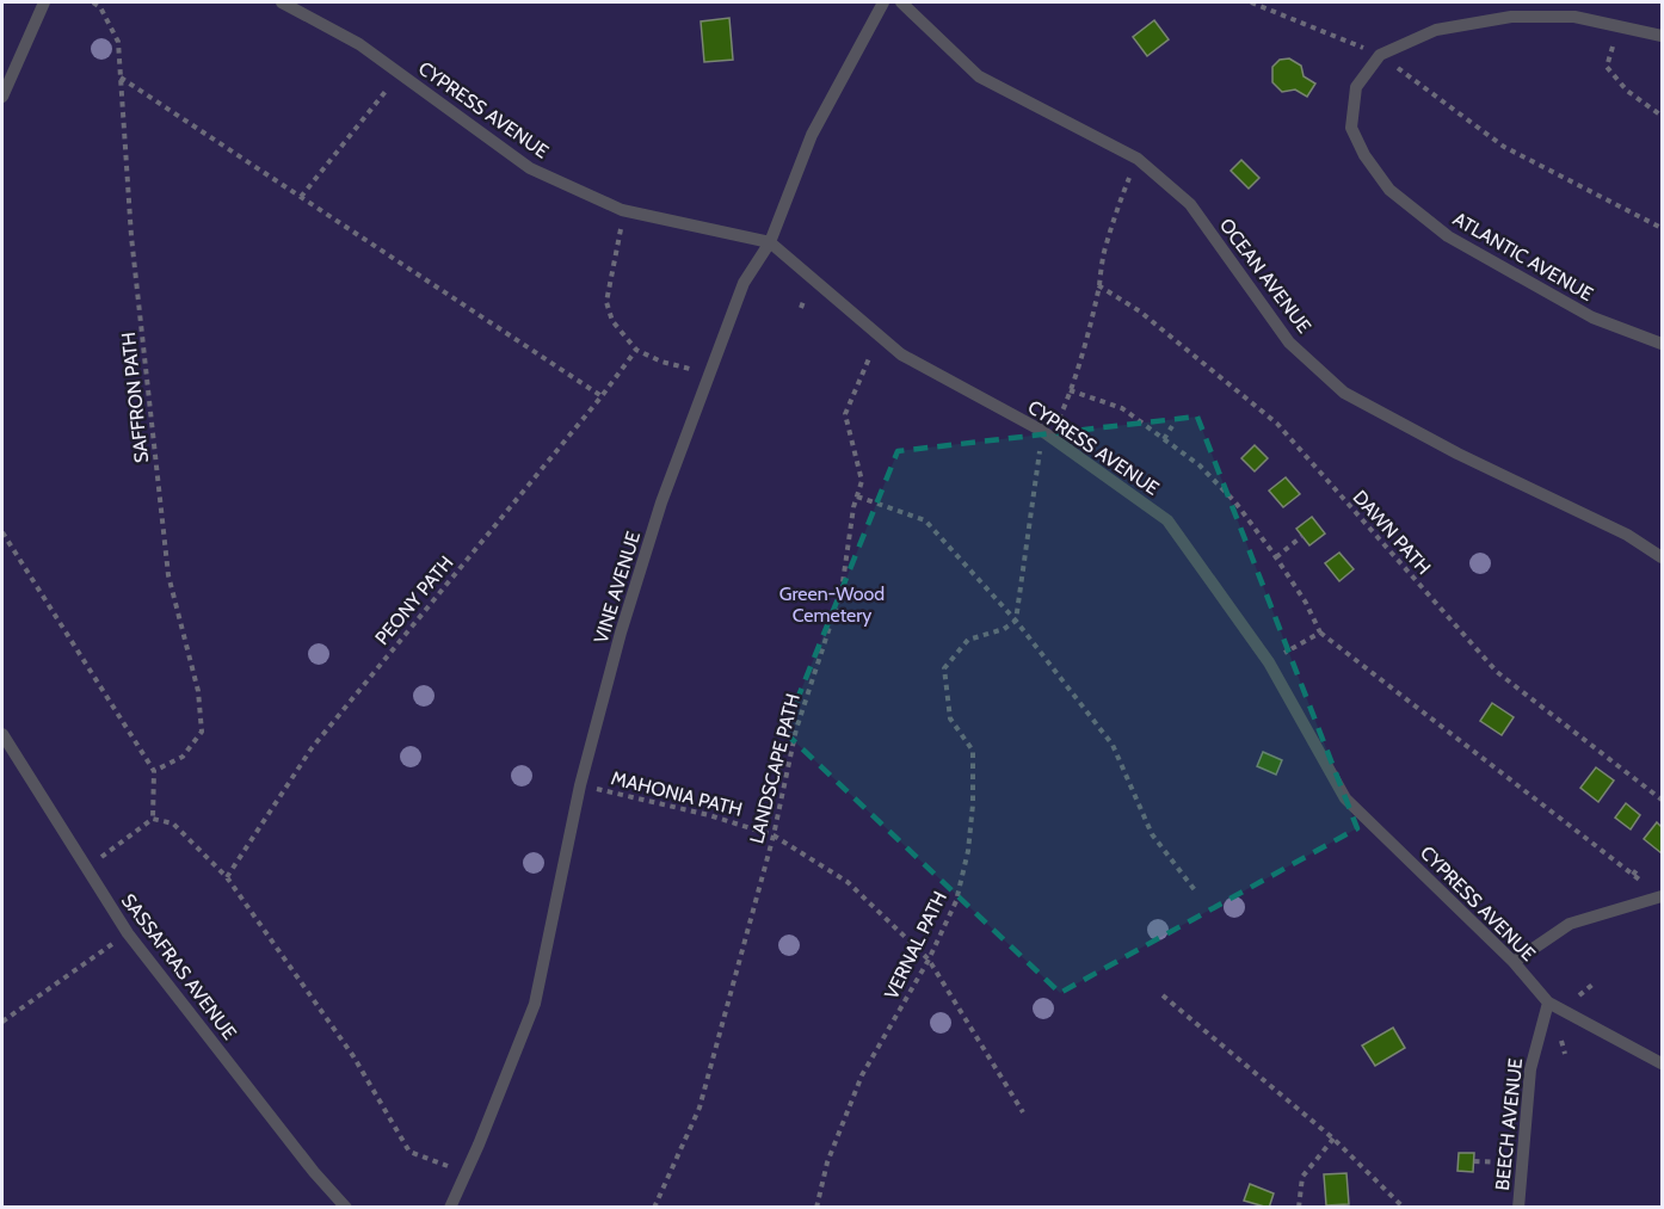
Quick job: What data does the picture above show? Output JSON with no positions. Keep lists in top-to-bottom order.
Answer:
{
  "streets": {
    "lane": [
      "CYPRESS AVENUE",
      "ATLANTIC AVENUE",
      "OCEAN AVENUE",
      "VINE AVENUE",
      "SASSAFRAS AVENUE",
      "BEECH AVENUE"
    ],
    "path": [
      "SAFFRON PATH",
      "DAWN PATH",
      "PEONY PATH",
      "LANDSCAPE PATH",
      "MAHONIA PATH",
      "VERNAL PATH"
    ]
  },
  "crossings": [
    ["CYPRESS AVENUE", "VINE AVENUE"],
    ["CYPRESS AVENUE", "LANDSCAPE PATH"],
    ["CYPRESS AVENUE", "BEECH AVENUE"],
    ["VINE AVENUE", "MAHONIA PATH"],
    ["LANDSCAPE PATH", "MAHONIA PATH"],
    ["MAHONIA PATH", "VERNAL PATH"]
  ],
  "parks": ["Green-Wood Cemetery"]
}
